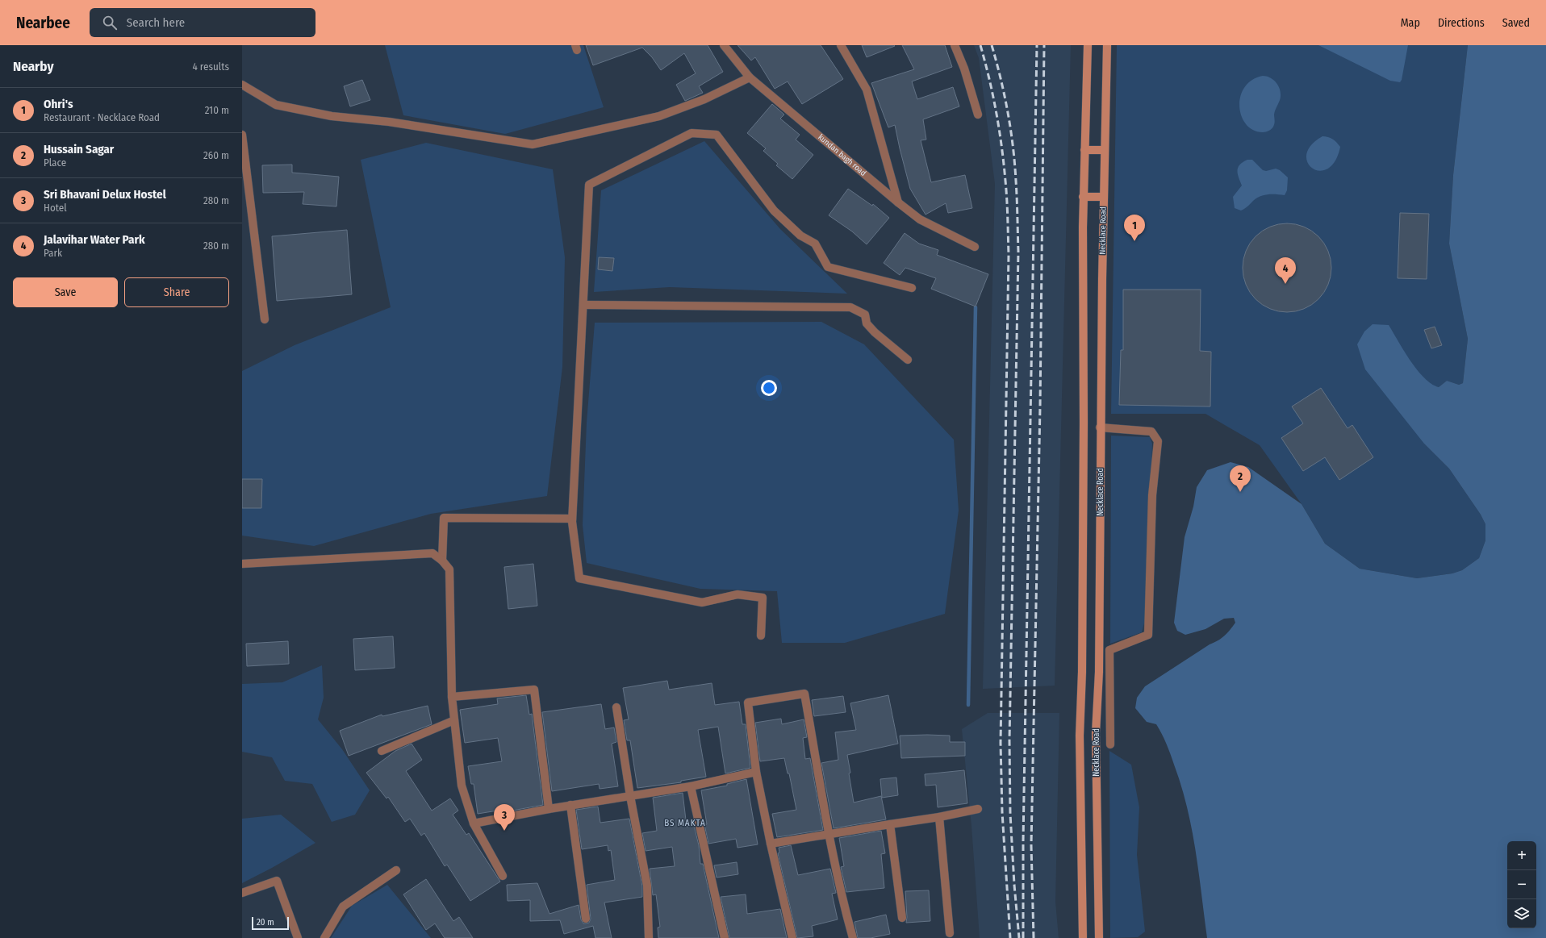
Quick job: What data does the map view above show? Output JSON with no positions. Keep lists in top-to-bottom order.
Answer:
{
  "streets": {
    "main road": ["Necklace Road"],
    "street": ["kundan bagh road"]
  },
  "districts": ["BS MAKTA"],
  "scale_bar": "20 m",
  "page": {
    "header": "Nearbee",
    "search": "Search here",
    "nav": ["Map", "Directions", "Saved"],
    "heading": ["Nearby", "4 results"],
    "list": [
      {
        "mark": "1",
        "name": "Ohri's",
        "note": "Restaurant · Necklace Road",
        "value": "210 m"
      },
      {
        "mark": "2",
        "name": "Hussain Sagar",
        "note": "Place",
        "value": "260 m"
      },
      {
        "mark": "3",
        "name": "Sri Bhavani Delux Hostel",
        "note": "Hotel",
        "value": "280 m"
      },
      {
        "mark": "4",
        "name": "Jalavihar Water Park",
        "note": "Park",
        "value": "280 m"
      }
    ],
    "pins": [
      "1",
      "4",
      "2",
      "3"
    ],
    "buttons": ["Save", "Share"],
    "map_buttons": ["+", "−"],
    "scale": "20 m"
  }
}
